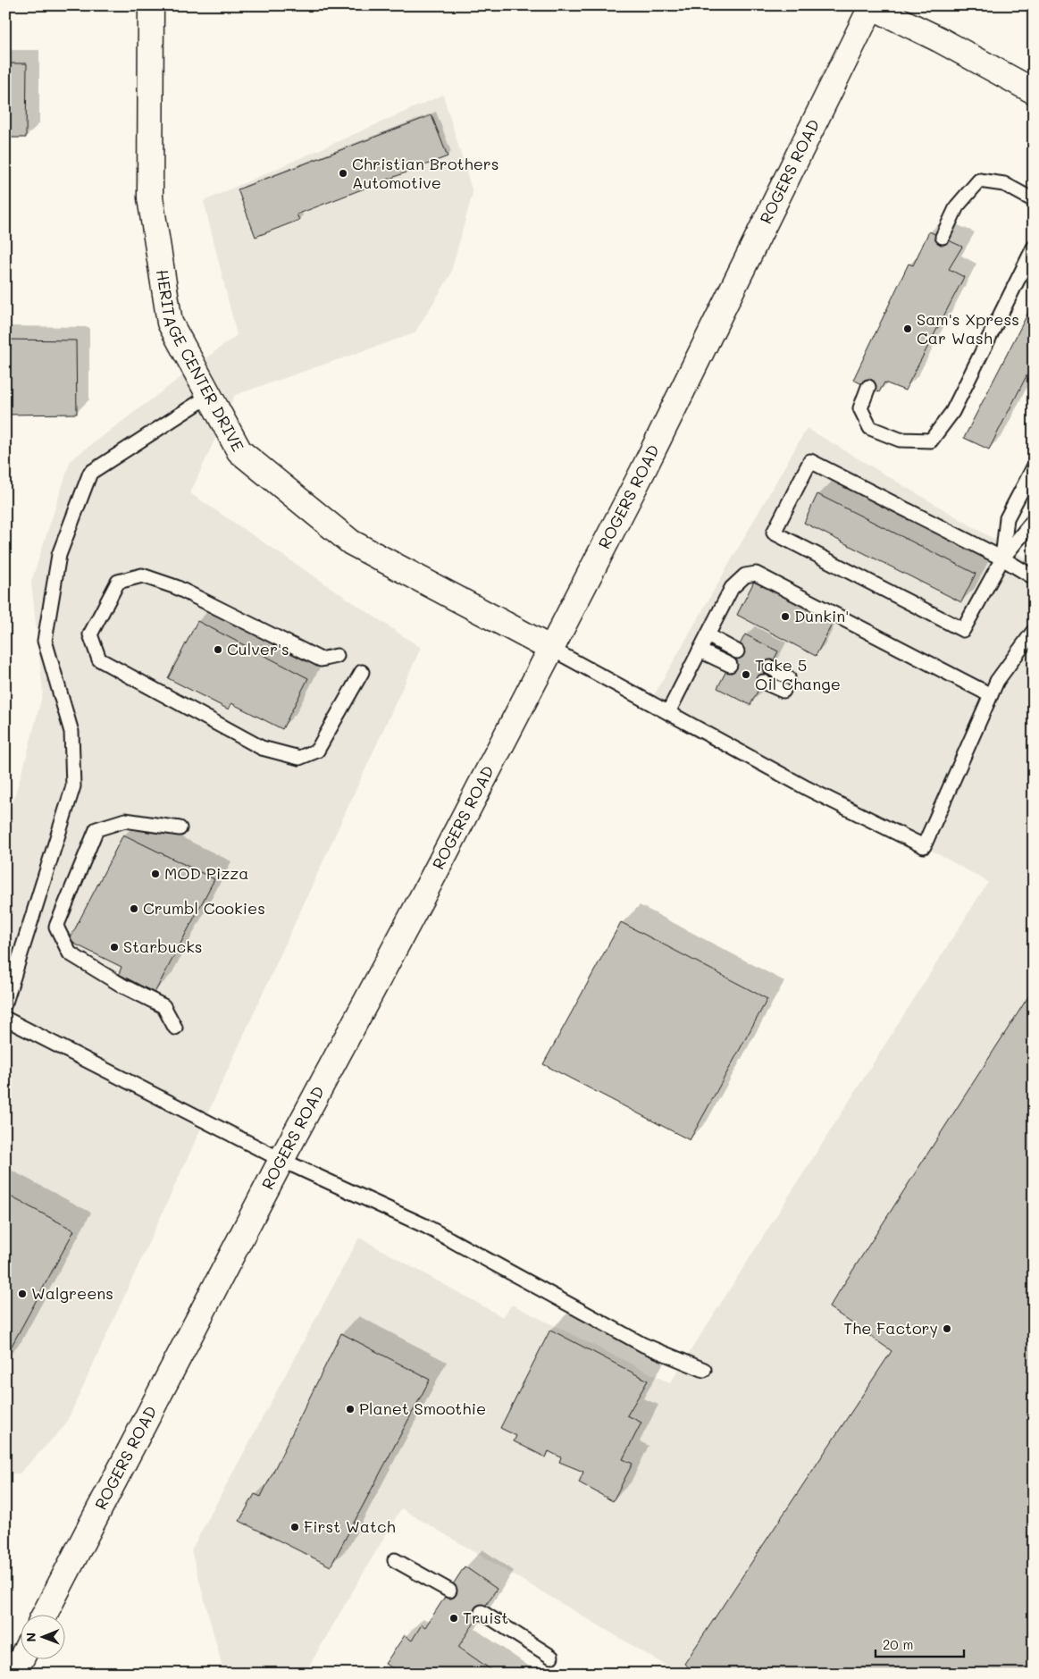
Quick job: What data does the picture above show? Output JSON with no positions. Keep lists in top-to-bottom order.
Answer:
{
  "streets": {
    "main road": ["ROGERS ROAD", "HERITAGE CENTER DRIVE"]
  },
  "crossings": [
    ["ROGERS ROAD", "HERITAGE CENTER DRIVE"]
  ],
  "places": [
    "Christian Brothers Automotive",
    "Sam's Xpress Car Wash",
    "Dunkin'",
    "Culver's",
    "Take 5 Oil Change",
    "MOD Pizza",
    "Crumbl Cookies",
    "Starbucks",
    "Walgreens",
    "The Factory",
    "Planet Smoothie",
    "First Watch",
    "Truist"
  ],
  "scale_bar": "20 m",
  "north": "left"
}
